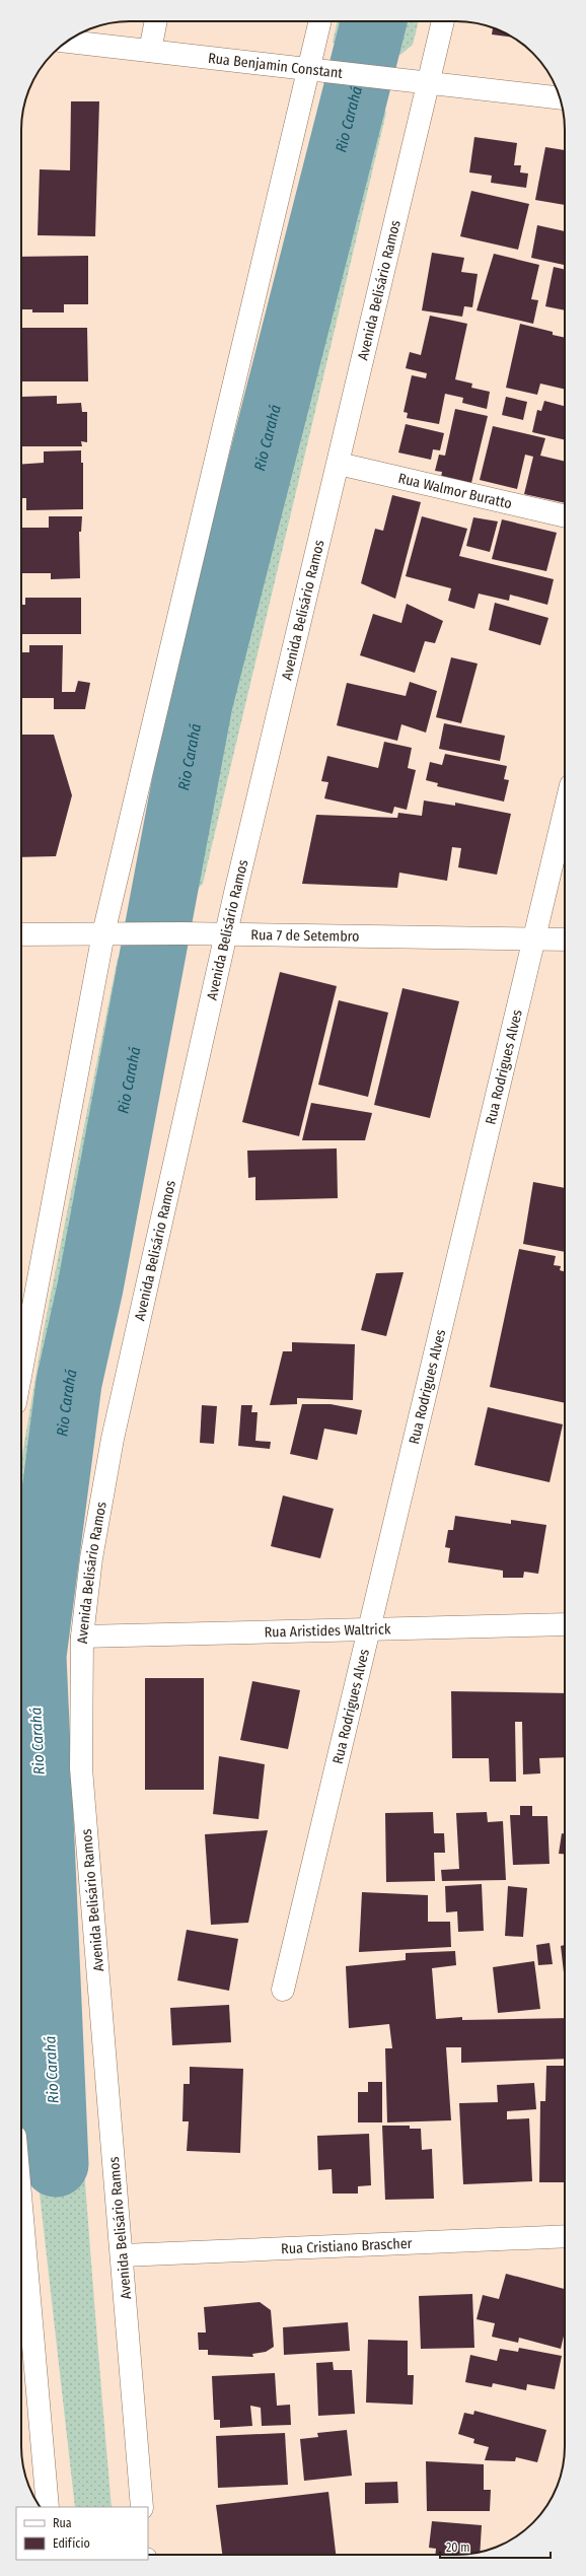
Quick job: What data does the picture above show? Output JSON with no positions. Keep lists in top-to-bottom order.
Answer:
{
  "streets": {
    "main road": [
      "Rua Benjamin Constant",
      "Avenida Belisário Ramos",
      "Rua Walmor Buratto",
      "Rua 7 de Setembro",
      "Rua Rodrigues Alves",
      "Rua Aristides Waltrick",
      "Rua Cristiano Brascher"
    ]
  },
  "crossings": [
    ["Rua Benjamin Constant", "Avenida Belisário Ramos"],
    ["Avenida Belisário Ramos", "Rua Walmor Buratto"],
    ["Avenida Belisário Ramos", "Rua 7 de Setembro"],
    ["Avenida Belisário Ramos", "Rua Aristides Waltrick"],
    ["Avenida Belisário Ramos", "Rua Cristiano Brascher"],
    ["Rua 7 de Setembro", "Rua Rodrigues Alves"],
    ["Rua Rodrigues Alves", "Rua Aristides Waltrick"]
  ],
  "water": ["Rio Carahá"],
  "legend": ["Rua", "Edifício"],
  "scale_bar": "20 m"
}
